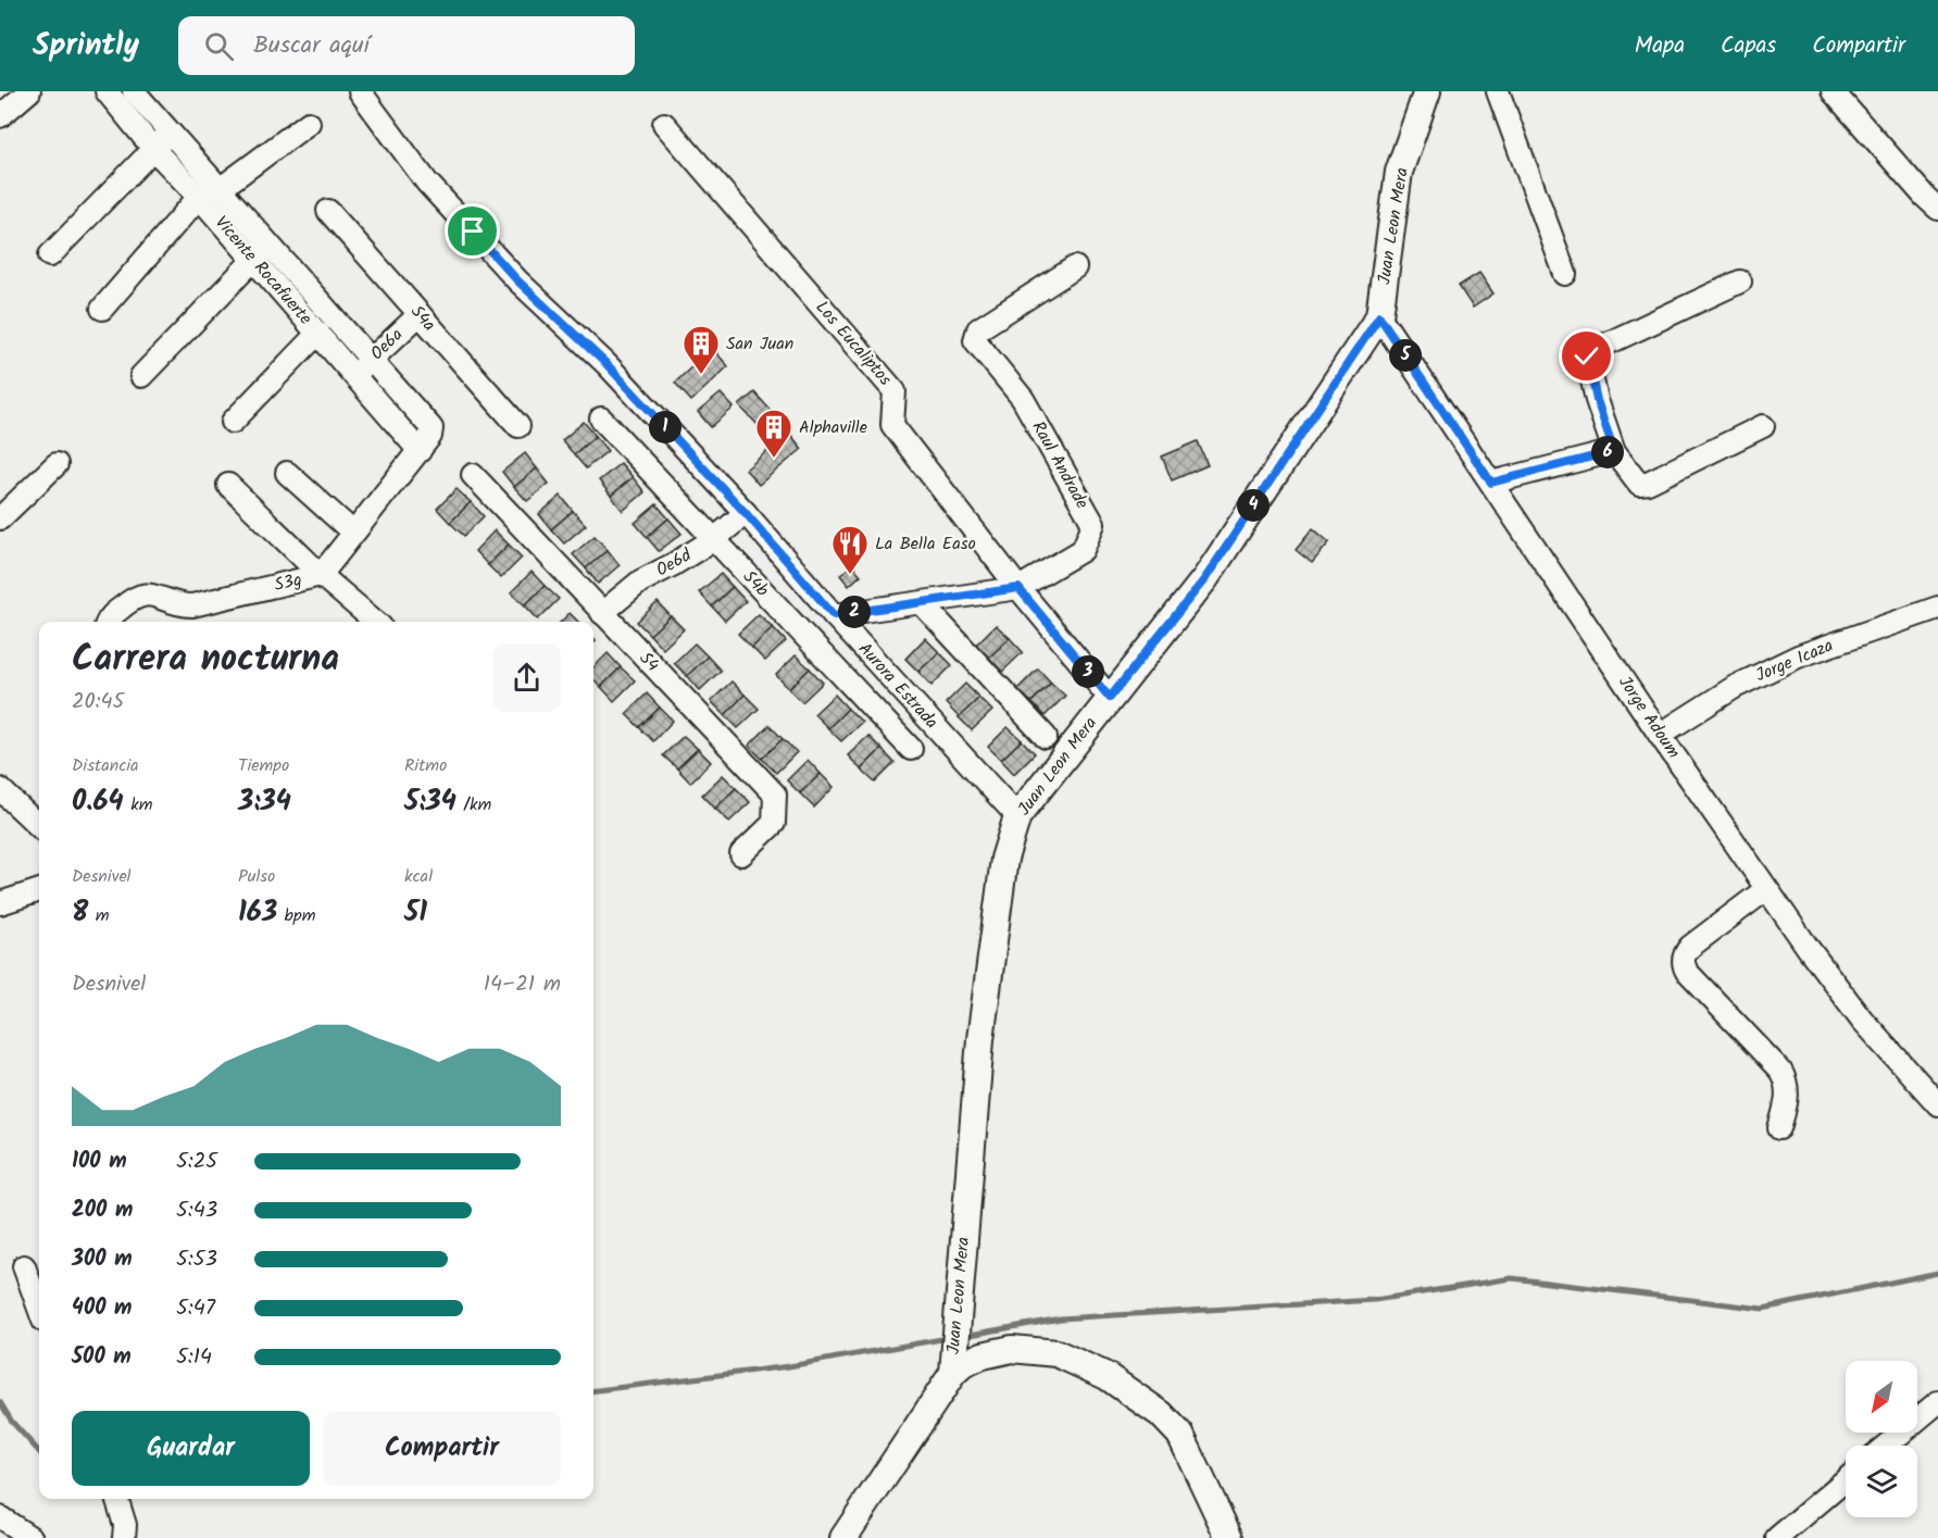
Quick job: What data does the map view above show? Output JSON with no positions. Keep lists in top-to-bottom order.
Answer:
{
  "streets": {
    "street": [
      "Juan Leon Mera",
      "Vicente Rocafuerte",
      "S4a",
      "Los Eucaliptos",
      "Oe6a",
      "Raul Andrade",
      "Oe6d",
      "S3g",
      "S4b",
      "Jorge Icaza",
      "S4",
      "Aurora Estrada",
      "Jorge Adoum"
    ]
  },
  "crossings": [
    ["Juan Leon Mera", "Los Eucaliptos"],
    ["Juan Leon Mera", "Aurora Estrada"],
    ["Juan Leon Mera", "Jorge Adoum"],
    ["Vicente Rocafuerte", "Oe6a"],
    ["Vicente Rocafuerte", "S3g"],
    ["S4a", "Oe6a"],
    ["Los Eucaliptos", "Raul Andrade"],
    ["Raul Andrade", "Aurora Estrada"],
    ["Oe6d", "S4b"],
    ["Oe6d", "S4"],
    ["Oe6d", "Aurora Estrada"],
    ["Jorge Icaza", "Jorge Adoum"]
  ],
  "places": {
    "building": ["San Juan", "Alphaville"],
    "restaurant": ["La Bella Easo"]
  },
  "north": "bottom left",
  "page": {
    "header": "Sprintly",
    "search": "Buscar aquí",
    "nav": ["Mapa", "Capas", "Compartir"],
    "pins": [
      "5",
      "1",
      "6",
      "4",
      "2",
      "3"
    ],
    "heading": ["Carrera nocturna", "20:45"],
    "stats": [
      ["Distancia", "0.64 km"],
      ["Tiempo", "3:34"],
      ["Ritmo", "5:34 /km"],
      ["Desnivel", "8 m"],
      ["Pulso", "163 bpm"],
      ["kcal", "51"]
    ],
    "chart": ["Desnivel", "14–21 m"],
    "list": [
      {
        "name": "100 m",
        "note": "5:25"
      },
      {
        "name": "200 m",
        "note": "5:43"
      },
      {
        "name": "300 m",
        "note": "5:53"
      },
      {
        "name": "400 m",
        "note": "5:47"
      },
      {
        "name": "500 m",
        "note": "5:14"
      }
    ],
    "buttons": ["Guardar", "Compartir"]
  }
}
